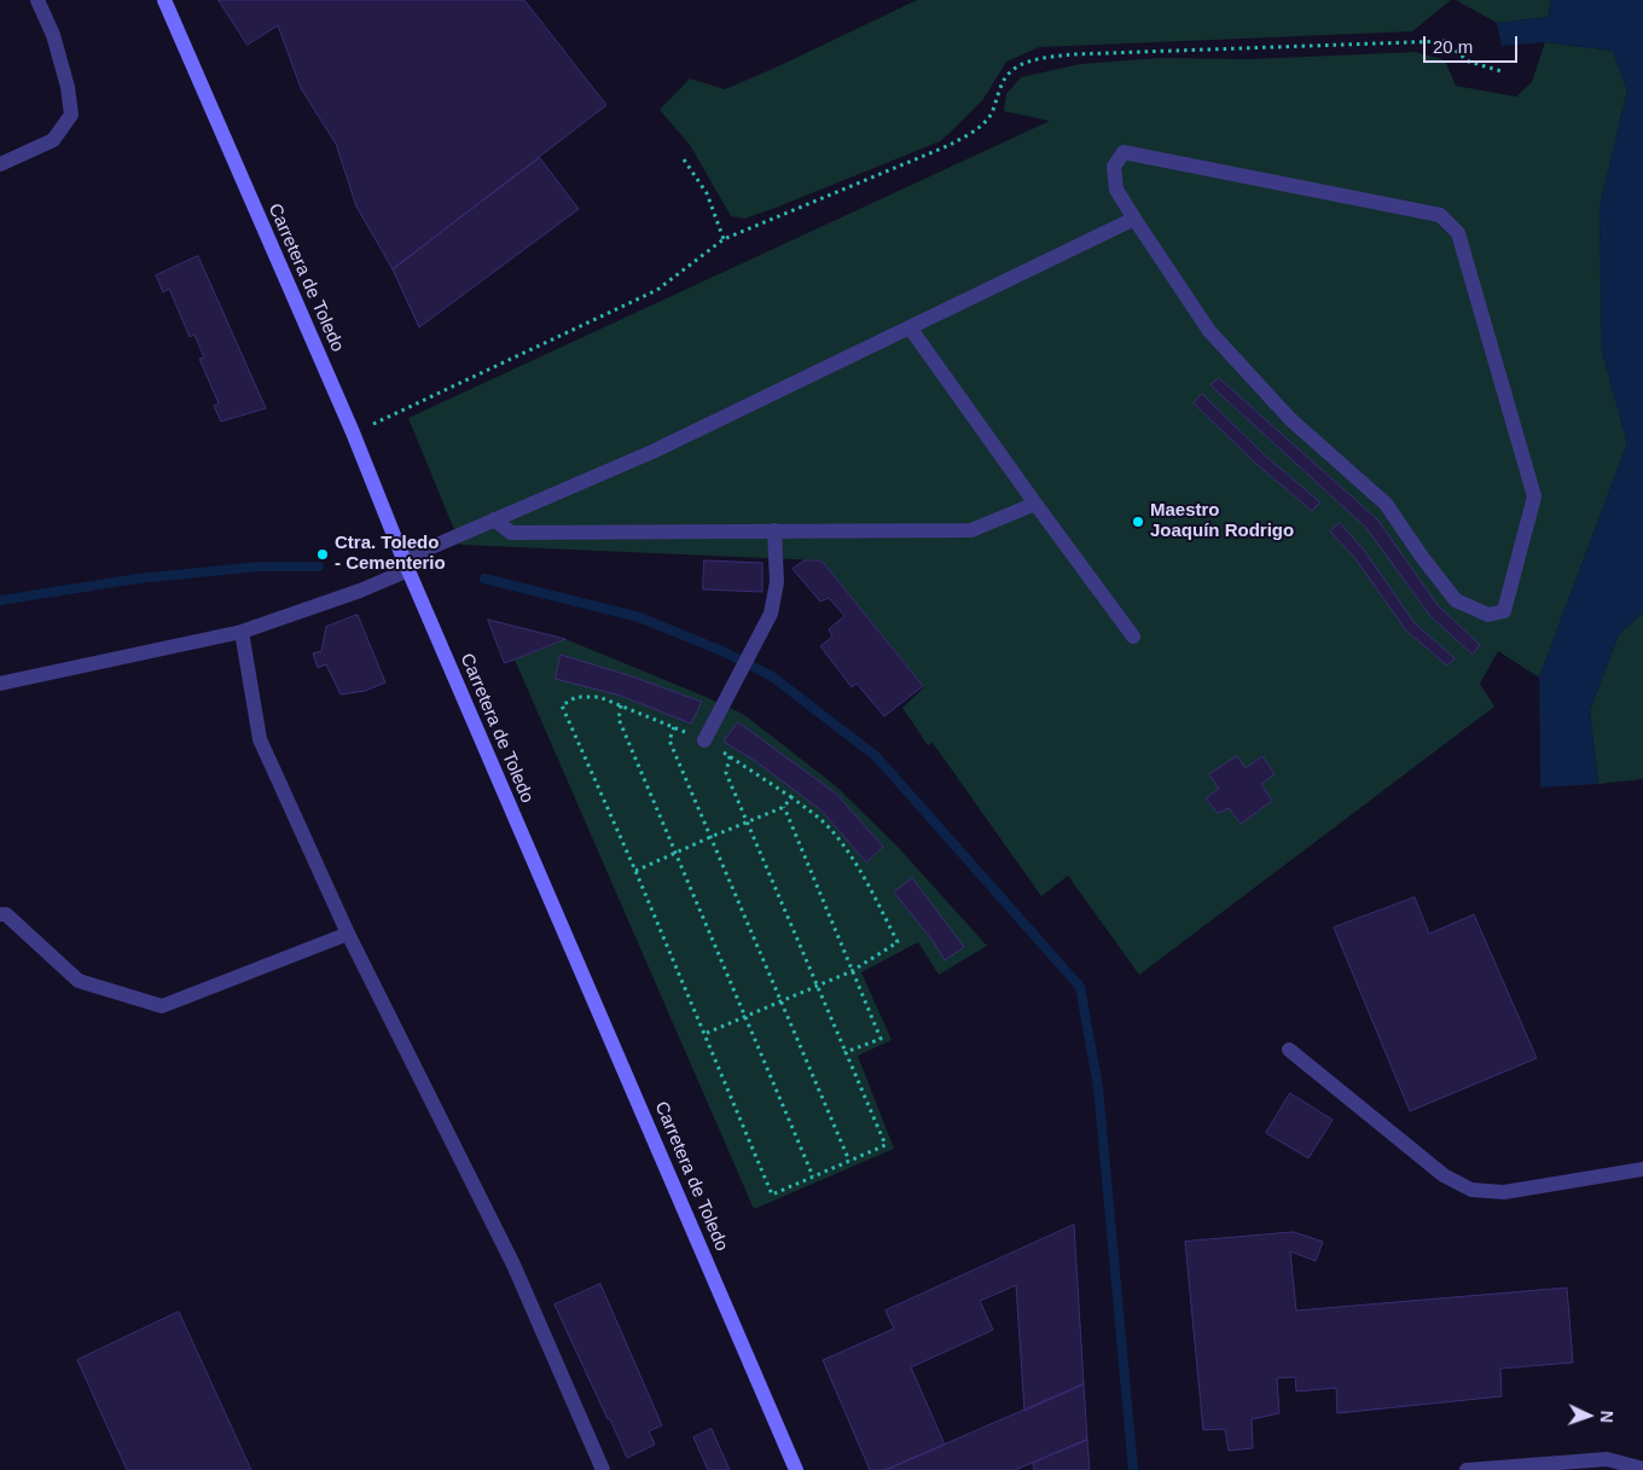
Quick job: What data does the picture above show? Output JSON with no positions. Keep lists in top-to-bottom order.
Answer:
{
  "streets": {
    "street": ["Carretera de Toledo"]
  },
  "places": ["Maestro Joaquín Rodrigo", "Ctra. Toledo - Cementerio"],
  "scale_bar": "20 m",
  "north": "right"
}
